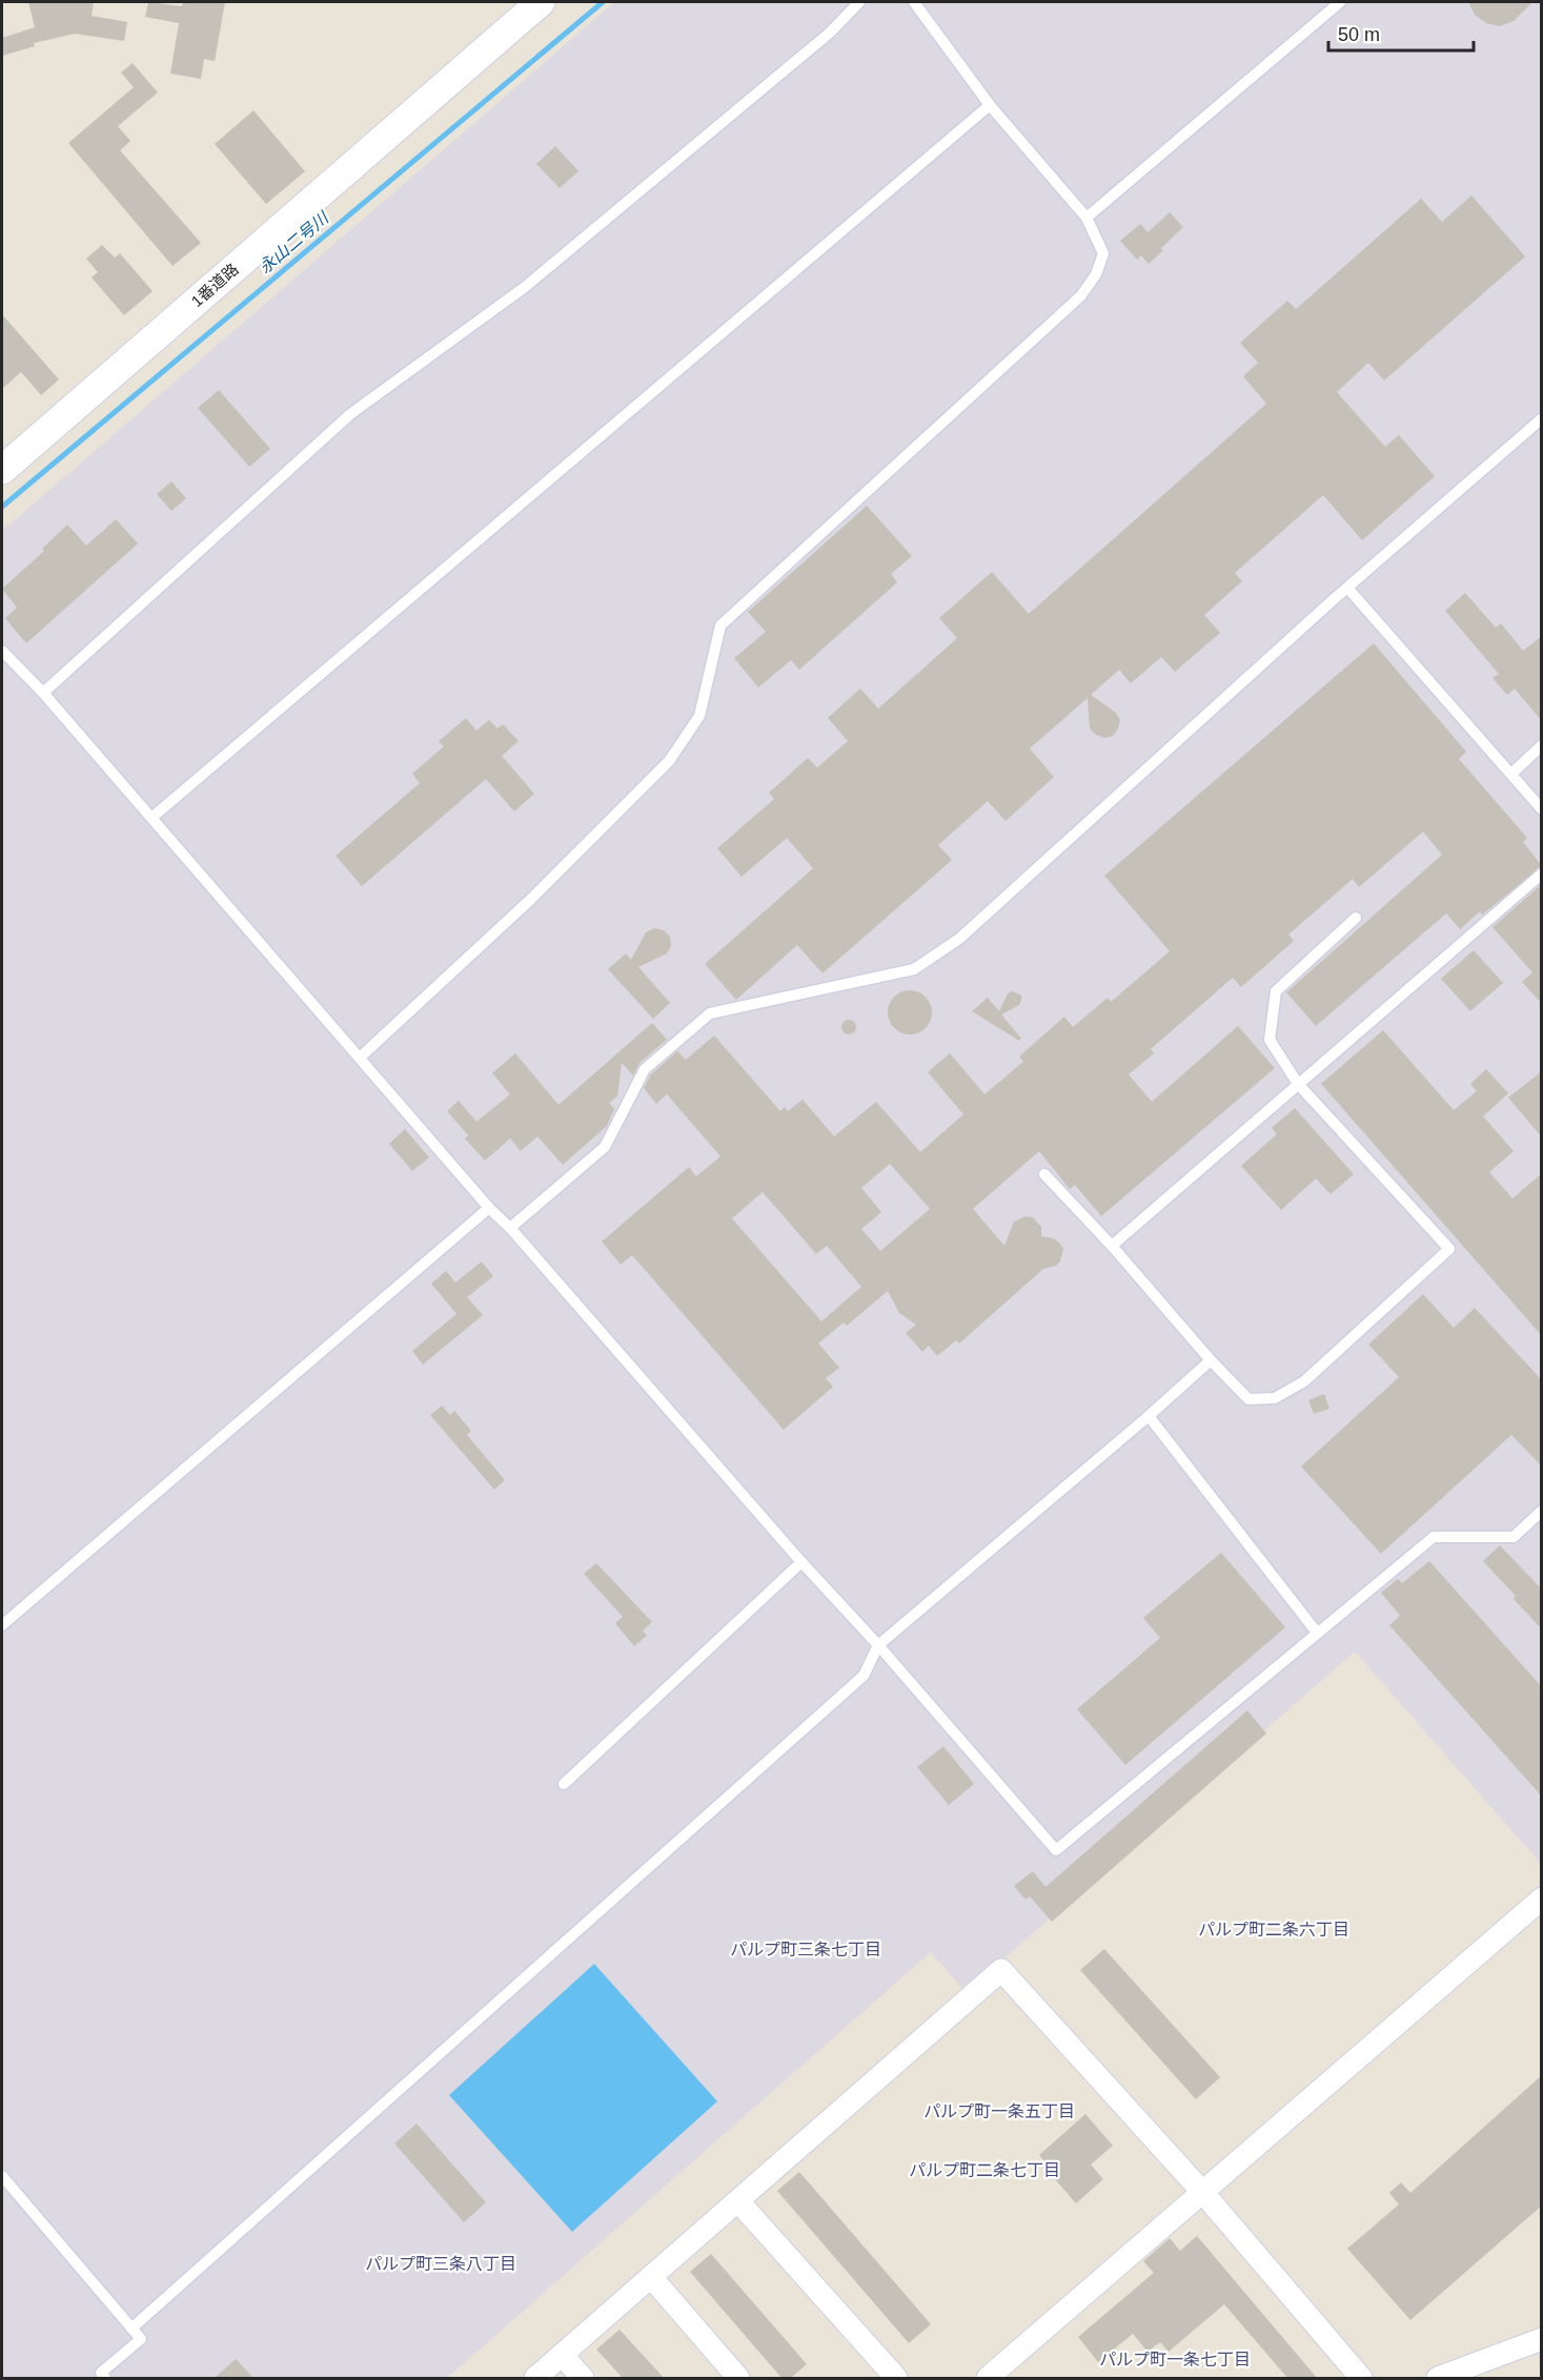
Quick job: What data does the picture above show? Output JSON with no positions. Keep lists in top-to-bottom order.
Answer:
{
  "streets": {
    "street": ["1番道路"]
  },
  "districts": [
    "パルプ町二条六丁目",
    "パルプ町三条七丁目",
    "パルプ町一条五丁目",
    "パルプ町二条七丁目",
    "パルプ町三条八丁目",
    "パルプ町一条七丁目"
  ],
  "water": ["永山二号川"],
  "scale_bar": "50 m"
}
